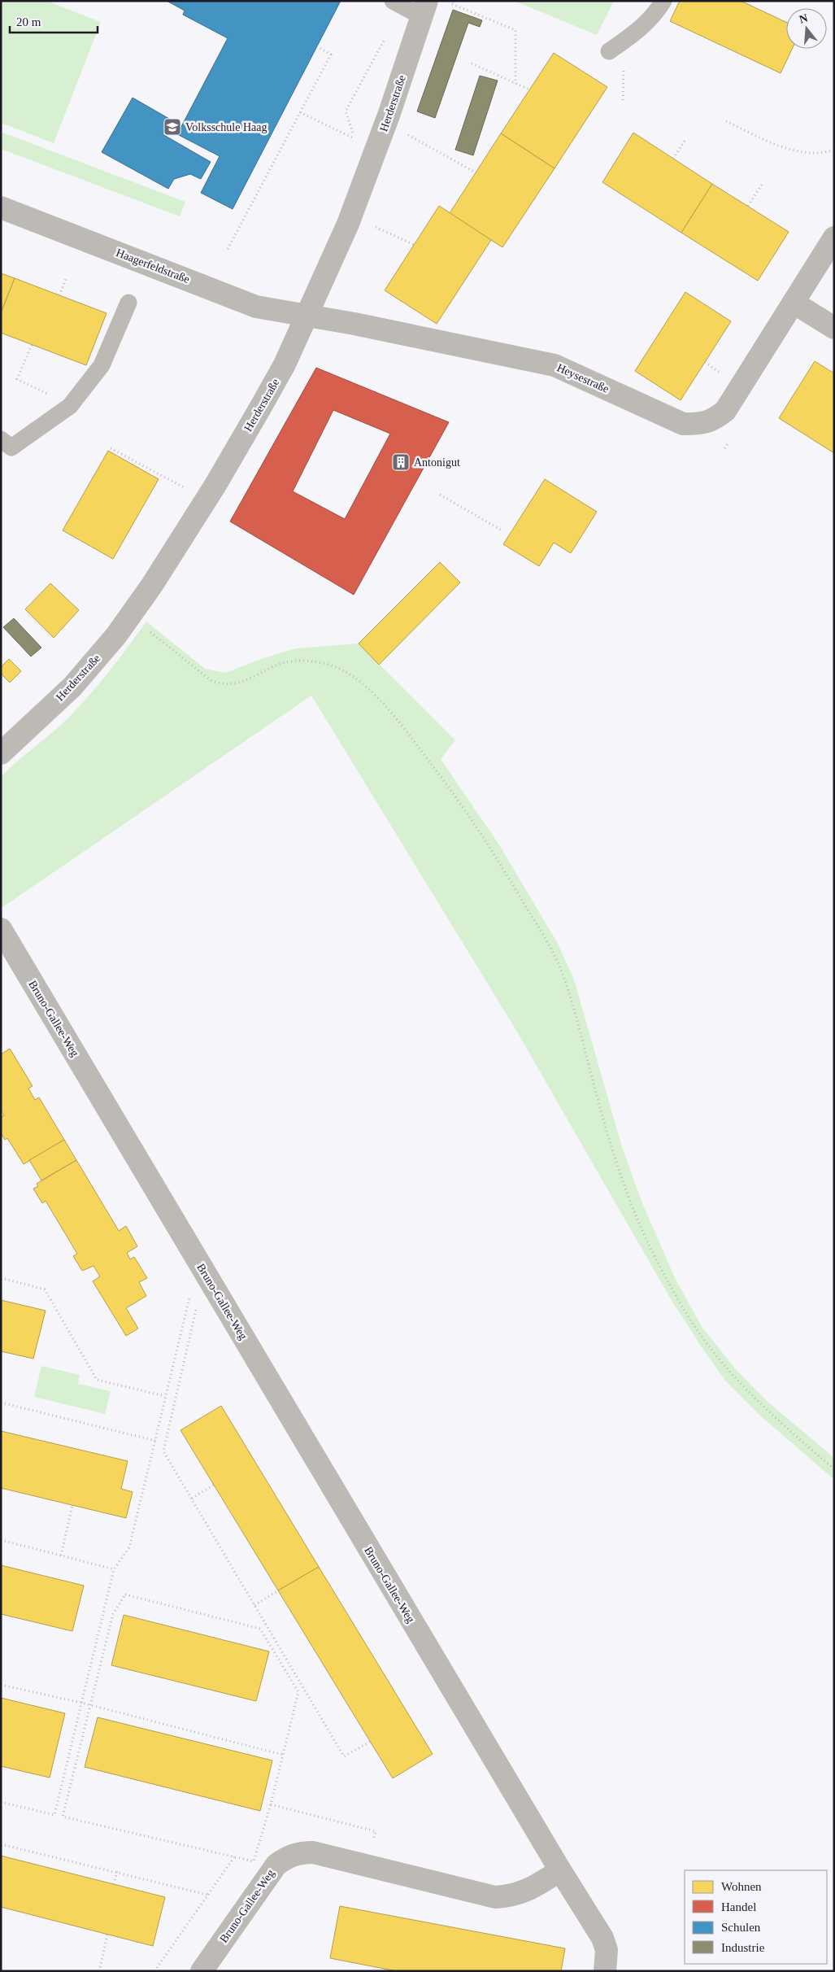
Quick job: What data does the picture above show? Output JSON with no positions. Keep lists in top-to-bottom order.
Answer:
{
  "streets": {
    "street": [
      "Herderstraße",
      "Haagerfeldstraße",
      "Heysestraße",
      "Bruno-Gallee-Weg"
    ]
  },
  "crossings": [
    ["Herderstraße", "Haagerfeldstraße"],
    ["Herderstraße", "Heysestraße"],
    ["Haagerfeldstraße", "Heysestraße"]
  ],
  "places": {
    "school or university": ["Volksschule Haag"],
    "building": ["Antonigut"]
  },
  "legend": [
    "Wohnen",
    "Handel",
    "Schulen",
    "Industrie"
  ],
  "scale_bar": "20 m",
  "north": "top"
}
